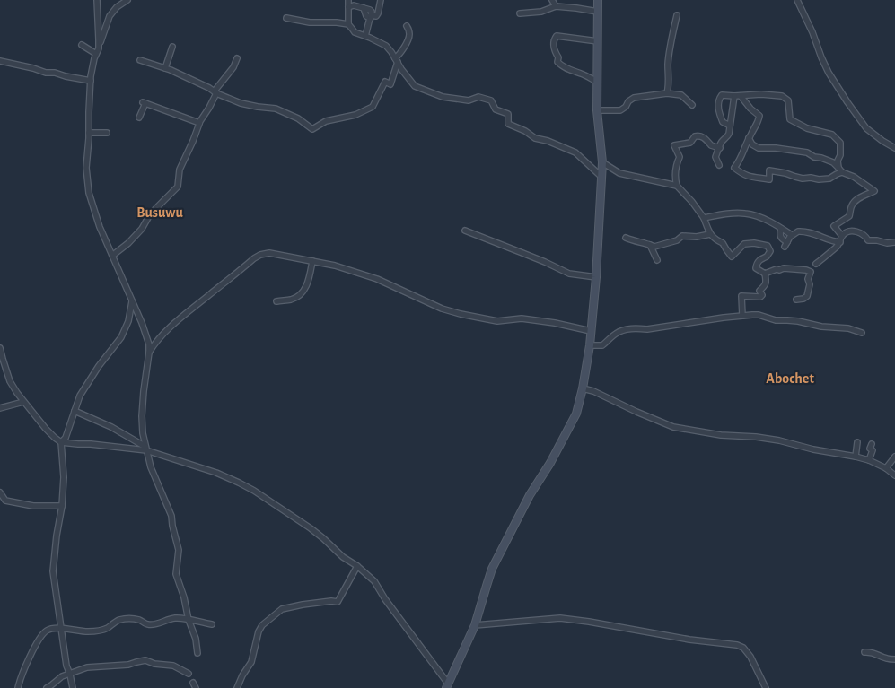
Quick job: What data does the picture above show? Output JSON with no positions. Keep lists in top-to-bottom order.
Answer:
{
  "districts": ["Busuwu", "Abochet"]
}
